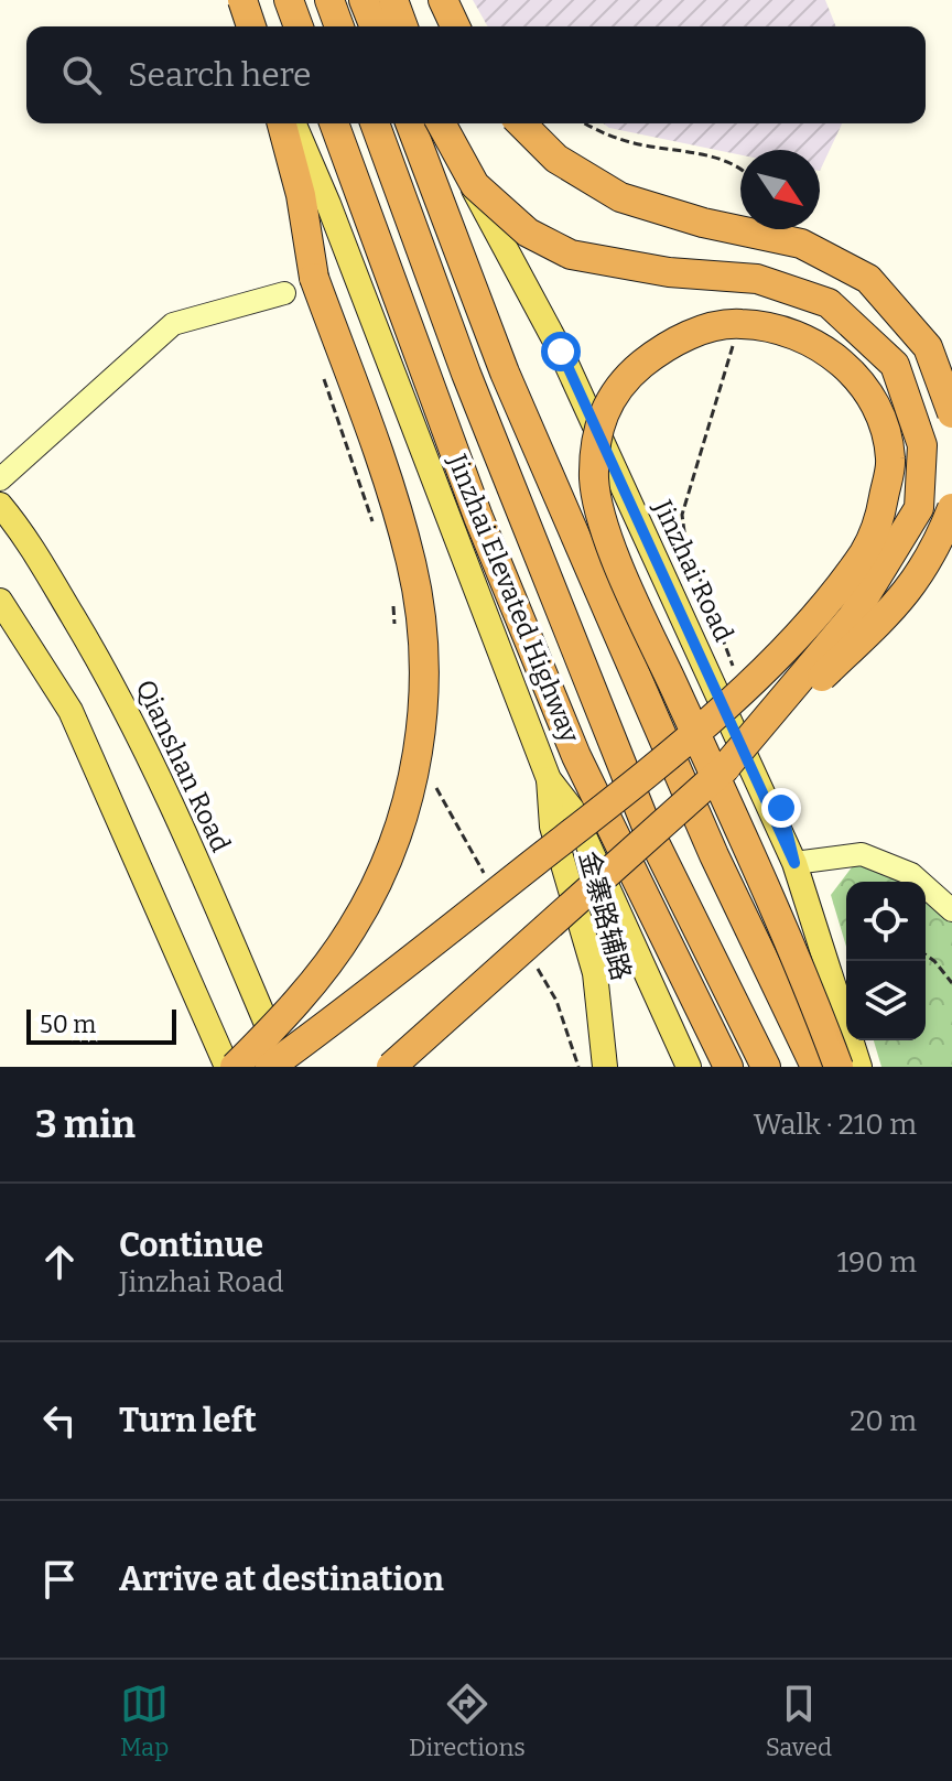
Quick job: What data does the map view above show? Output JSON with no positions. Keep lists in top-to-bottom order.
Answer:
{
  "streets": {
    "highway": ["Jinzhai Elevated Highway"],
    "main road": ["Jinzhai Road", "Qianshan Road", "金寨路辅路"]
  },
  "scale_bar": "50 m",
  "north": "bottom right",
  "page": {
    "search": "Search here",
    "scale": "50 m",
    "heading": ["3 min", "Walk · 210 m"],
    "list": [
      ["Continue", "Jinzhai Road", "190 m"],
      ["Turn left", "20 m"],
      "Arrive at destination"
    ],
    "nav": ["Map", "Directions", "Saved"]
  }
}
